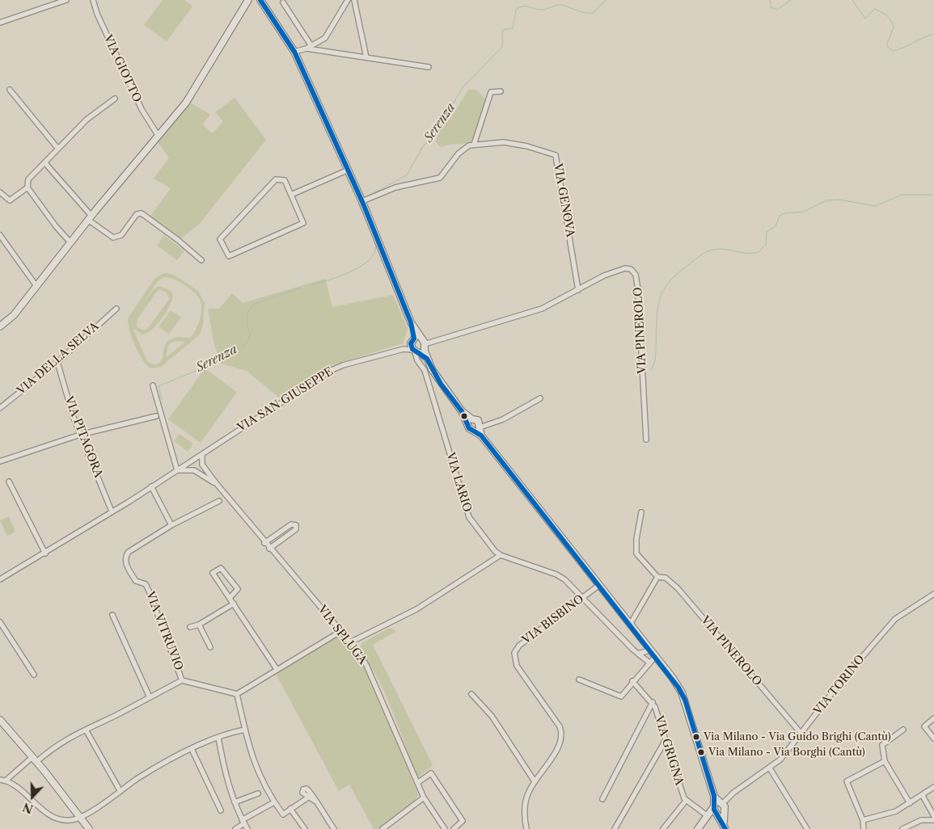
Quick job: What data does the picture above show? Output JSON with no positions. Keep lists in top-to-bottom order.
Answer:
{
  "streets": {
    "street": [
      "VIA GIOTTO",
      "VIA GENOVA",
      "VIA PINEROLO",
      "VIA DELLA SELVA",
      "VIA SAN GIUSEPPE",
      "VIA PITAGORA",
      "VIA LARIO",
      "VIA BISBINO",
      "VIA VITRUVIO",
      "VIA SPLUGA",
      "VIA TORINO",
      "VIA GRIGNA"
    ]
  },
  "crossings": [
    ["VIA GENOVA", "VIA PINEROLO"],
    ["VIA PINEROLO", "VIA TORINO"],
    ["VIA DELLA SELVA", "VIA PITAGORA"],
    ["VIA SAN GIUSEPPE", "VIA PITAGORA"],
    ["VIA SAN GIUSEPPE", "VIA LARIO"],
    ["VIA SAN GIUSEPPE", "VIA SPLUGA"],
    ["VIA LARIO", "VIA BISBINO"]
  ],
  "water": ["Serenza"],
  "places": ["Via Milano - Via Guido Brighi (Cantù)", "Via Milano - Via Borghi (Cantù)"],
  "north": "bottom"
}
